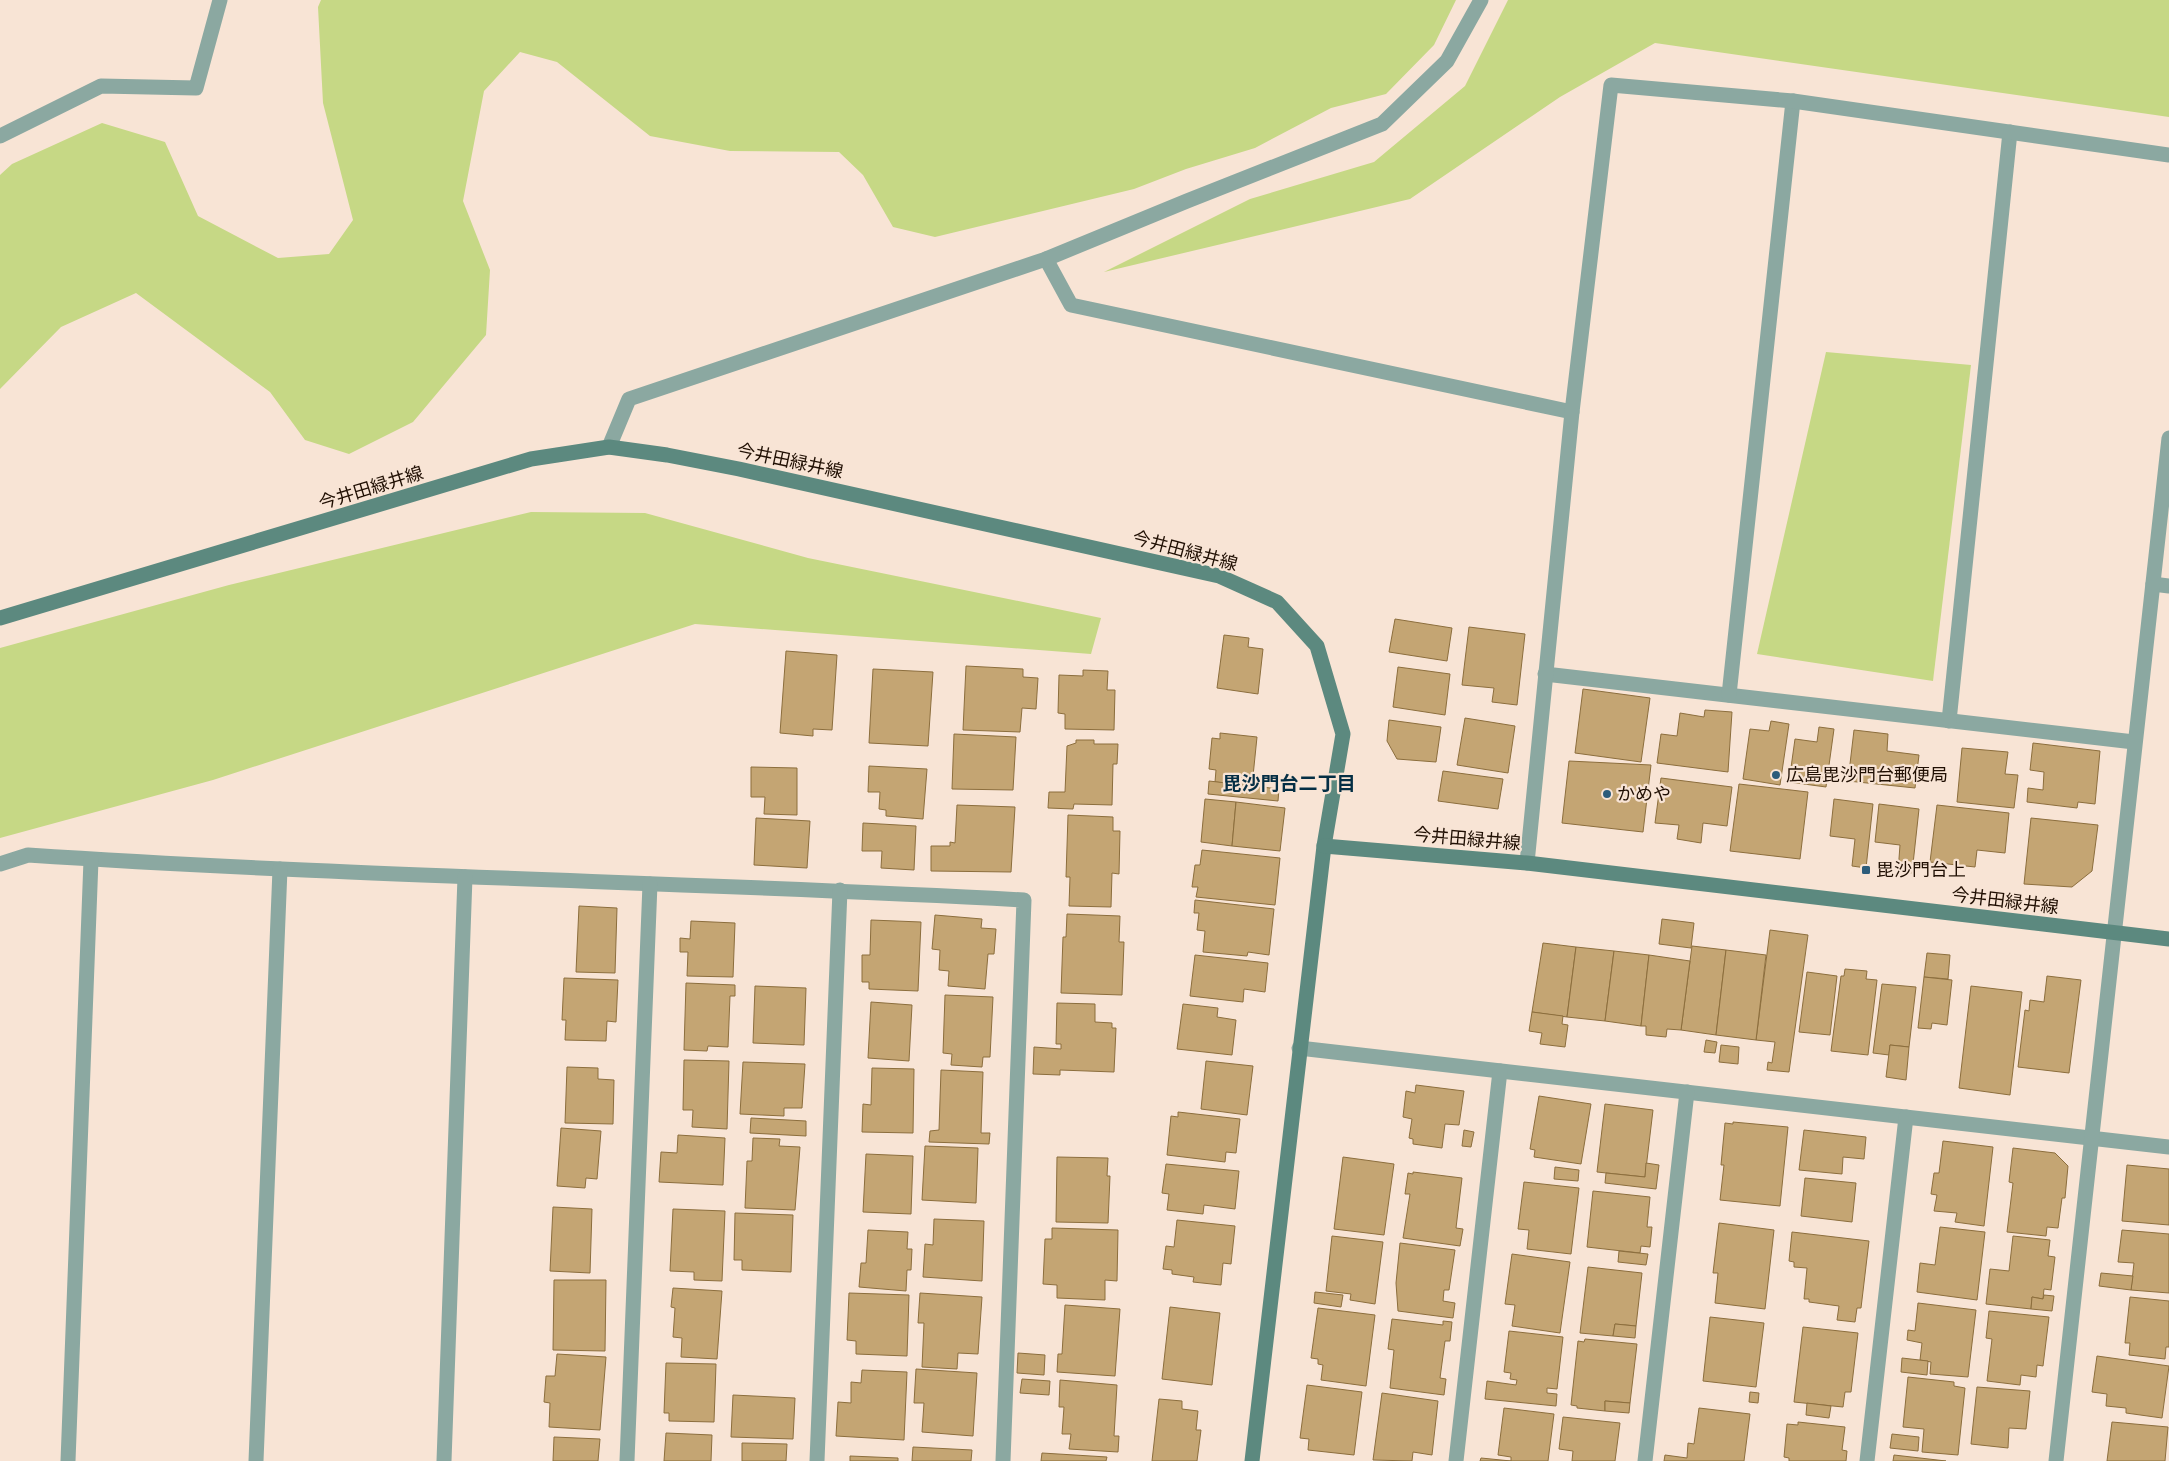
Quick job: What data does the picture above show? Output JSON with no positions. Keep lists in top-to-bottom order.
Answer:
{
  "streets": {
    "main road": ["今井田緑井線"]
  },
  "districts": ["毘沙門台二丁目"],
  "places": {
    "other": ["広島毘沙門台郵便局", "かめや"],
    "transit": ["毘沙門台上"]
  }
}
